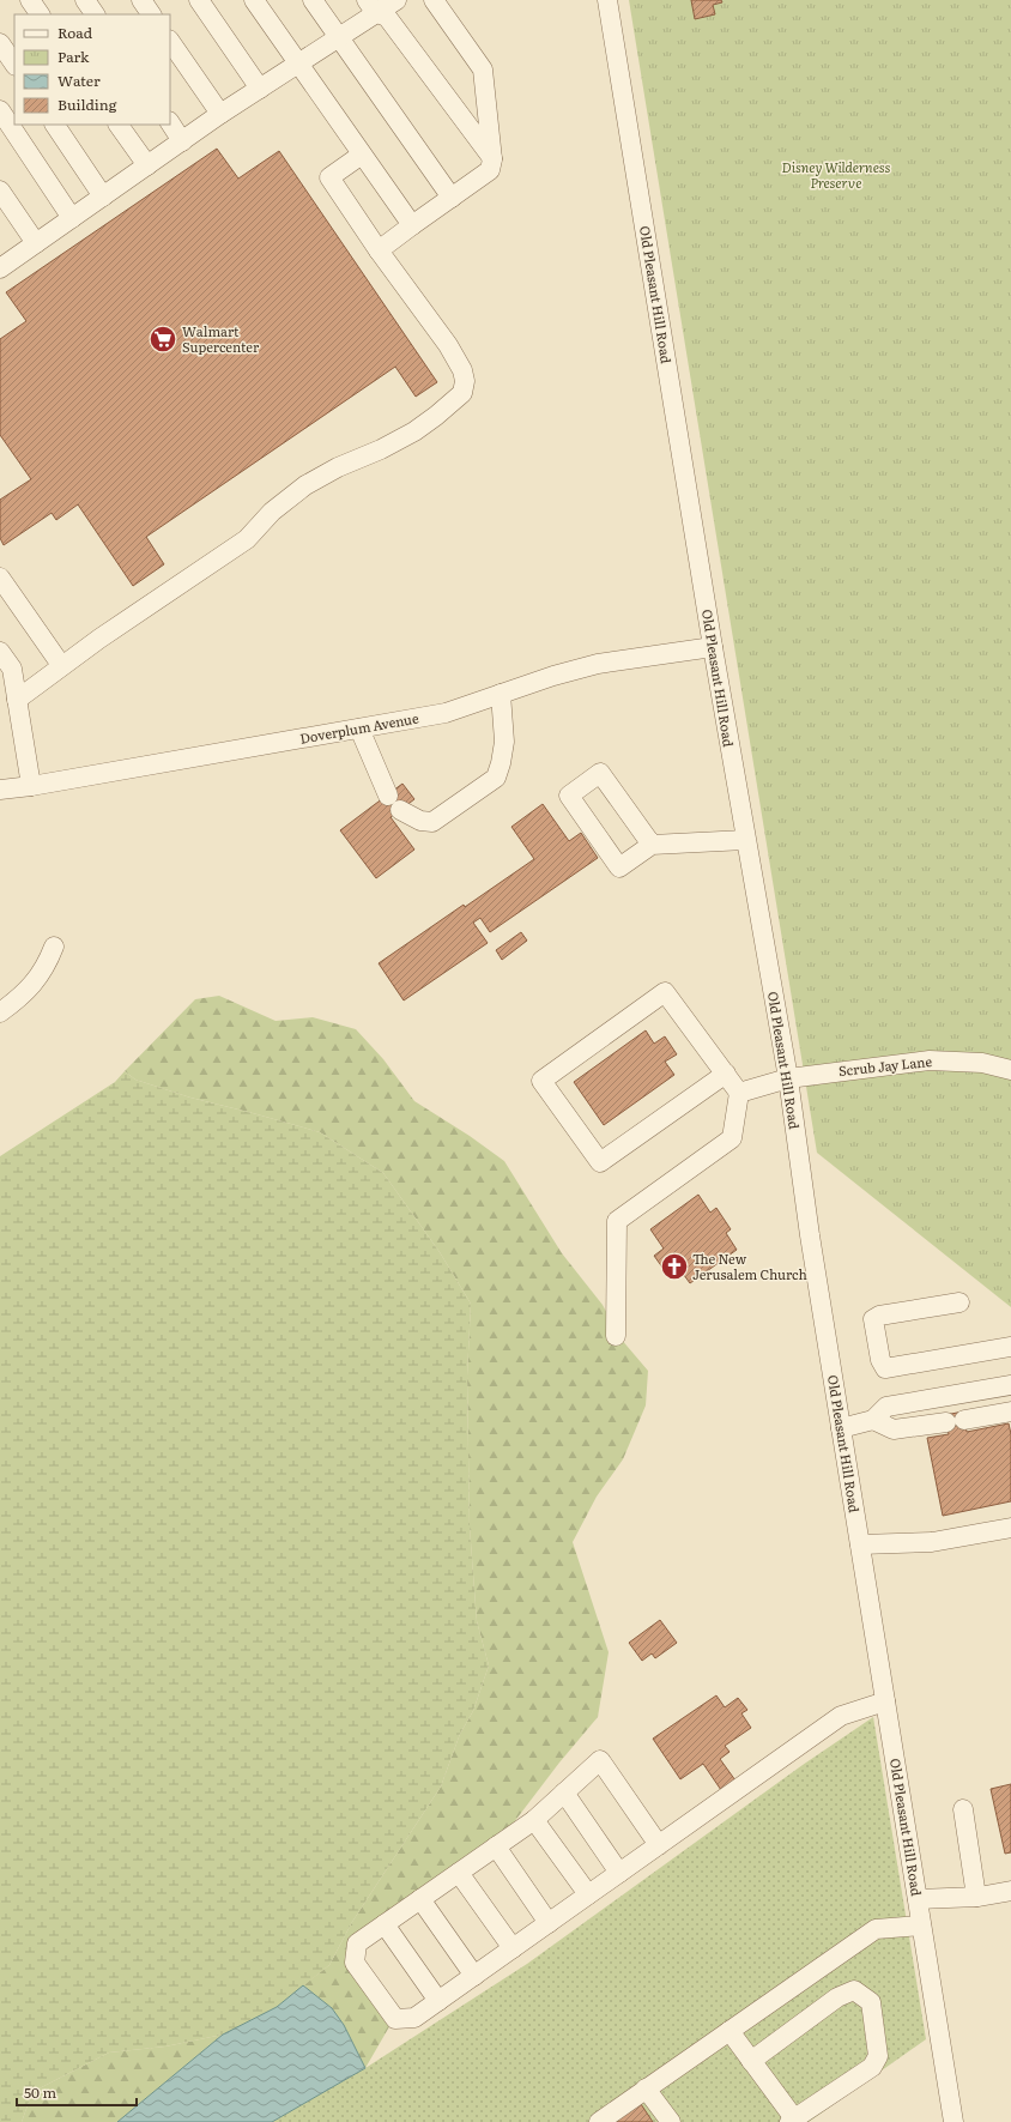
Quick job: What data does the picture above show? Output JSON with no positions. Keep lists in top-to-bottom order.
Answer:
{
  "streets": {
    "street": ["Old Pleasant Hill Road", "Doverplum Avenue", "Scrub Jay Lane"]
  },
  "crossings": [
    ["Old Pleasant Hill Road", "Doverplum Avenue"],
    ["Old Pleasant Hill Road", "Scrub Jay Lane"]
  ],
  "parks": ["Disney Wilderness Preserve"],
  "places": {
    "supermarket": ["Walmart Supercenter"],
    "church": ["The New Jerusalem Church"]
  },
  "legend": [
    "Road",
    "Park",
    "Water",
    "Building"
  ],
  "scale_bar": "50 m"
}
